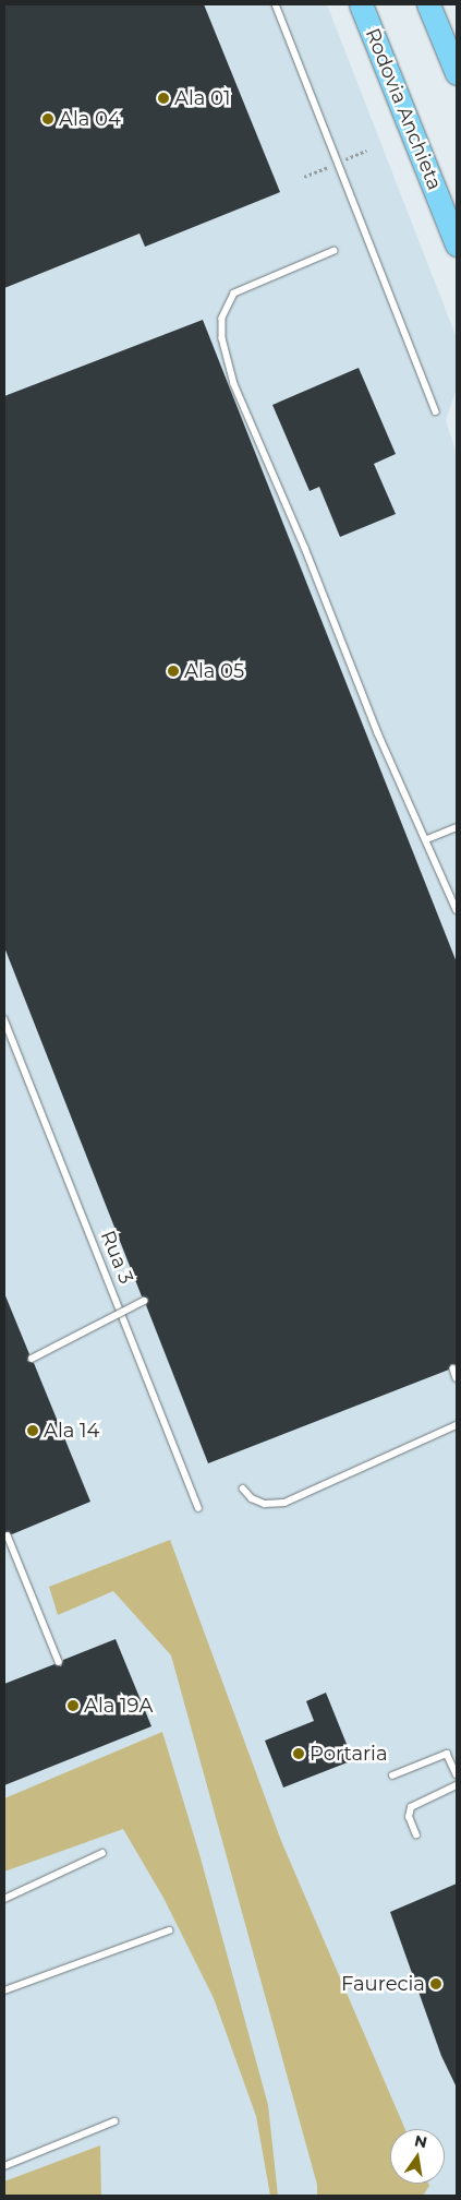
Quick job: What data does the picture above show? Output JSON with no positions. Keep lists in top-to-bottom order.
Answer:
{
  "streets": {
    "highway": ["Rodovia Anchieta"],
    "lane": ["Rua 3"]
  },
  "places": [
    "Ala 01",
    "Ala 04",
    "Ala 05",
    "Ala 14",
    "Ala 19A",
    "Portaria",
    "Faurecia"
  ],
  "north": "top"
}
